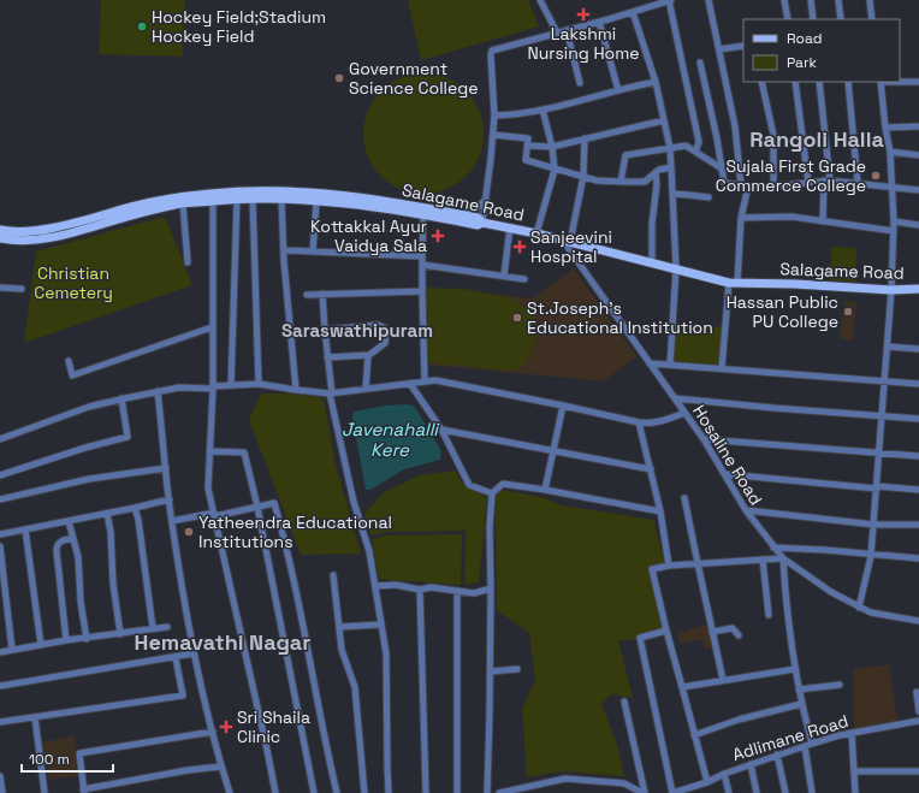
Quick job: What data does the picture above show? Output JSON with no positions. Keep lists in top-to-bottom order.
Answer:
{
  "streets": {
    "main road": ["Salagame Road"],
    "street": ["Hosaline Road", "Adlimane Road"]
  },
  "crossings": [
    ["Salagame Road", "Hosaline Road"]
  ],
  "districts": ["Rangoli Halla", "Saraswathipuram", "Hemavathi Nagar"],
  "water": ["Javenahalli Kere"],
  "parks": ["Christian Cemetery"],
  "places": {
    "health": [
      "Lakshmi Nursing Home",
      "Kottakkal Ayur Vaidya Sala",
      "Sanjeevini Hospital",
      "Sri Shaila Clinic"
    ],
    "other": [
      "Hockey Field;Stadium Hockey Field",
      "Government Science College",
      "Sujala First Grade Commerce College",
      "Hassan Public PU College",
      "St.Joseph's Educational Institution",
      "Yatheendra Educational Institutions"
    ]
  },
  "legend": ["Road", "Park"],
  "scale_bar": "100 m"
}
